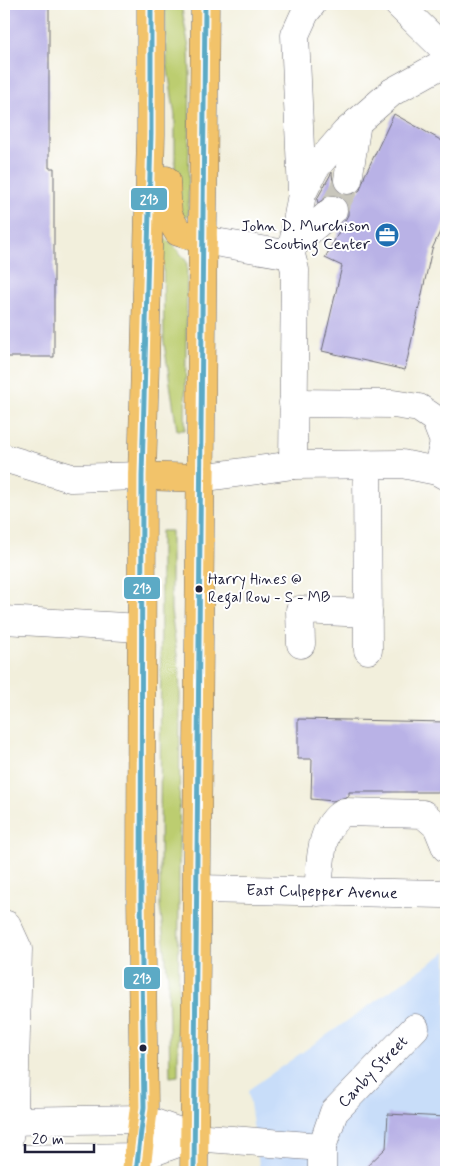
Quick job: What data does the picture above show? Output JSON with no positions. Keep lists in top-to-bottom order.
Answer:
{
  "streets": {
    "street": ["East Culpepper Avenue", "Canby Street"]
  },
  "places": {
    "office": ["John D. Murchison Scouting Center"],
    "other": ["Harry Hines @ Regal Row - S - MB"]
  },
  "lines": ["transit line 213"],
  "scale_bar": "20 m"
}
